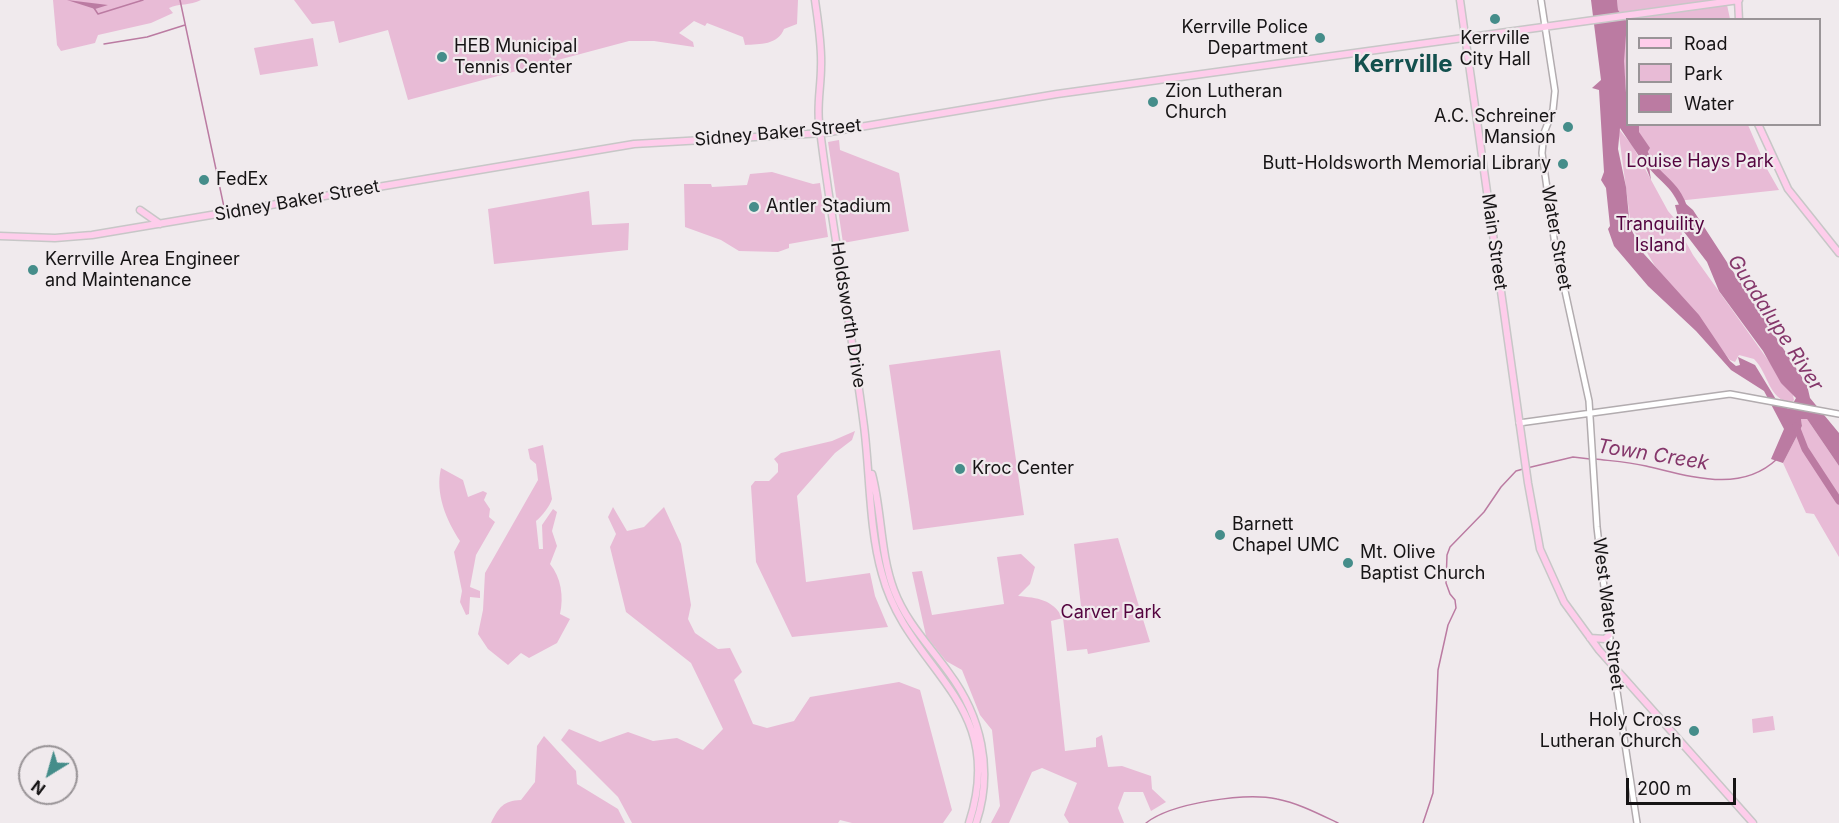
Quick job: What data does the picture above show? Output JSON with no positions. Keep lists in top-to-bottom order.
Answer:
{
  "streets": {
    "main road": ["Sidney Baker Street", "Main Street", "Holdsworth Drive"],
    "street": ["Water Street", "West Water Street"]
  },
  "crossings": [
    ["Sidney Baker Street", "Water Street"],
    ["Sidney Baker Street", "Main Street"],
    ["Sidney Baker Street", "Holdsworth Drive"],
    ["Water Street", "West Water Street"],
    ["Main Street", "West Water Street"]
  ],
  "districts": ["Kerrville"],
  "water": ["Guadalupe River", "Town Creek"],
  "parks": ["Louise Hays Park", "Tranquility Island", "Carver Park"],
  "places": [
    "Kerrville City Hall",
    "Kerrville Police Department",
    "HEB Municipal Tennis Center",
    "Zion Lutheran Church",
    "A.C. Schreiner Mansion",
    "Butt-Holdsworth Memorial Library",
    "FedEx",
    "Antler Stadium",
    "Kerrville Area Engineer and Maintenance",
    "Kroc Center",
    "Barnett Chapel UMC",
    "Mt. Olive Baptist Church",
    "Holy Cross Lutheran Church"
  ],
  "legend": ["Road", "Park", "Water"],
  "scale_bar": "200 m",
  "north": "bottom left"
}
